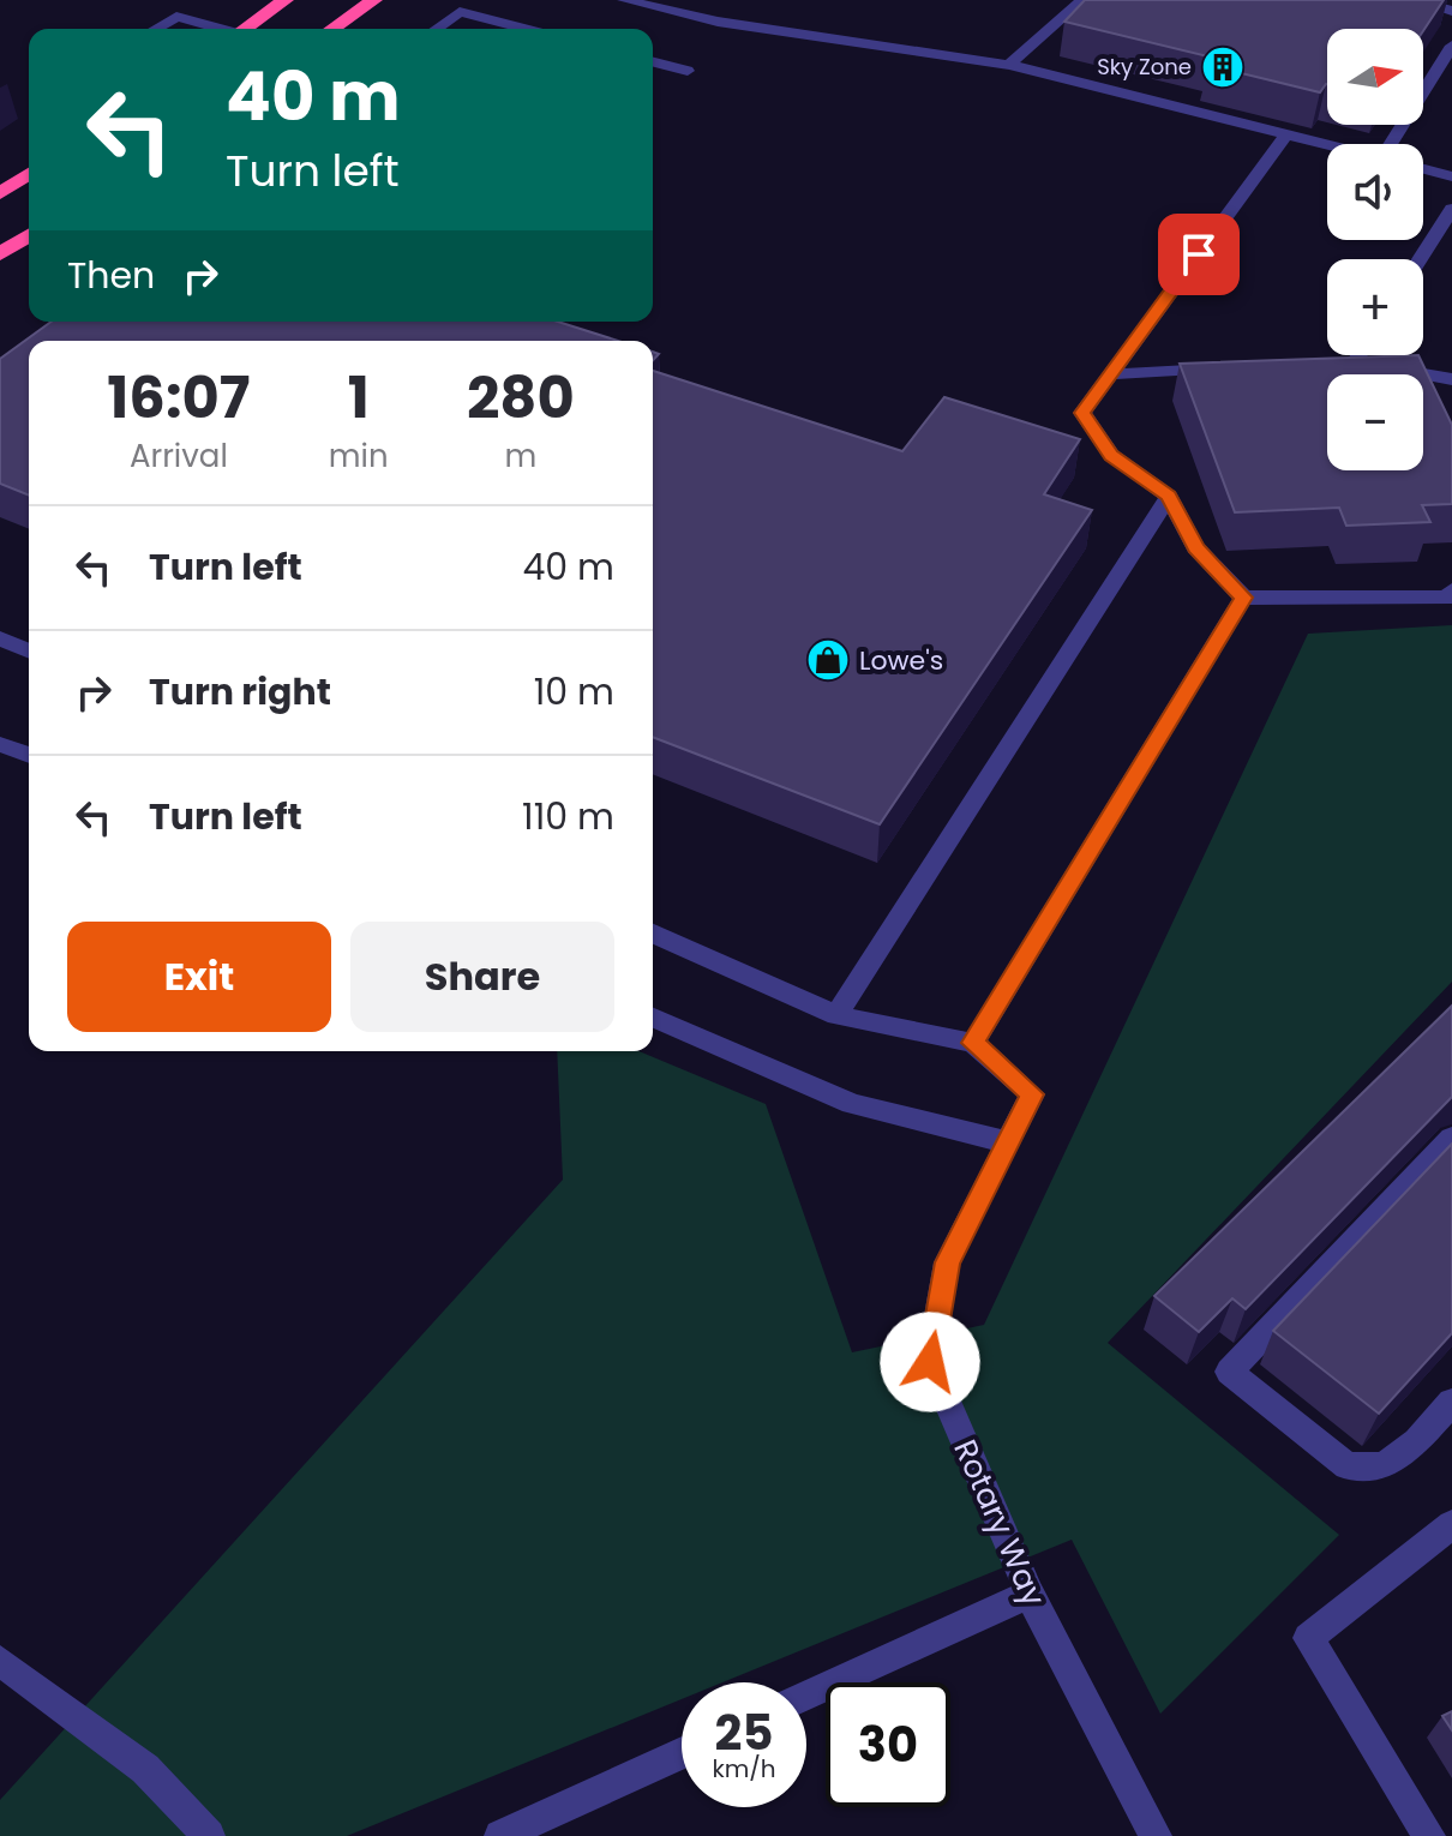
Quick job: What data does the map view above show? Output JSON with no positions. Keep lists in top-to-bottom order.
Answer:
{
  "streets": {
    "street": ["Rotary Way"]
  },
  "places": {
    "building": ["Sky Zone"],
    "shop": ["Lowe's"]
  },
  "north": "right",
  "page": {
    "map_buttons": ["+", "−"],
    "turn": ["40 m", "Turn left"],
    "then": "Then",
    "eta": [
      "16:07",
      "Arrival",
      "1",
      "min",
      "280",
      "m"
    ],
    "list": [
      {
        "name": "Turn left",
        "value": "40 m"
      },
      {
        "name": "Turn right",
        "value": "10 m"
      },
      {
        "name": "Turn left",
        "value": "110 m"
      }
    ],
    "buttons": ["Exit", "Share"],
    "speed": "25 km/h",
    "limit": "30"
  }
}
